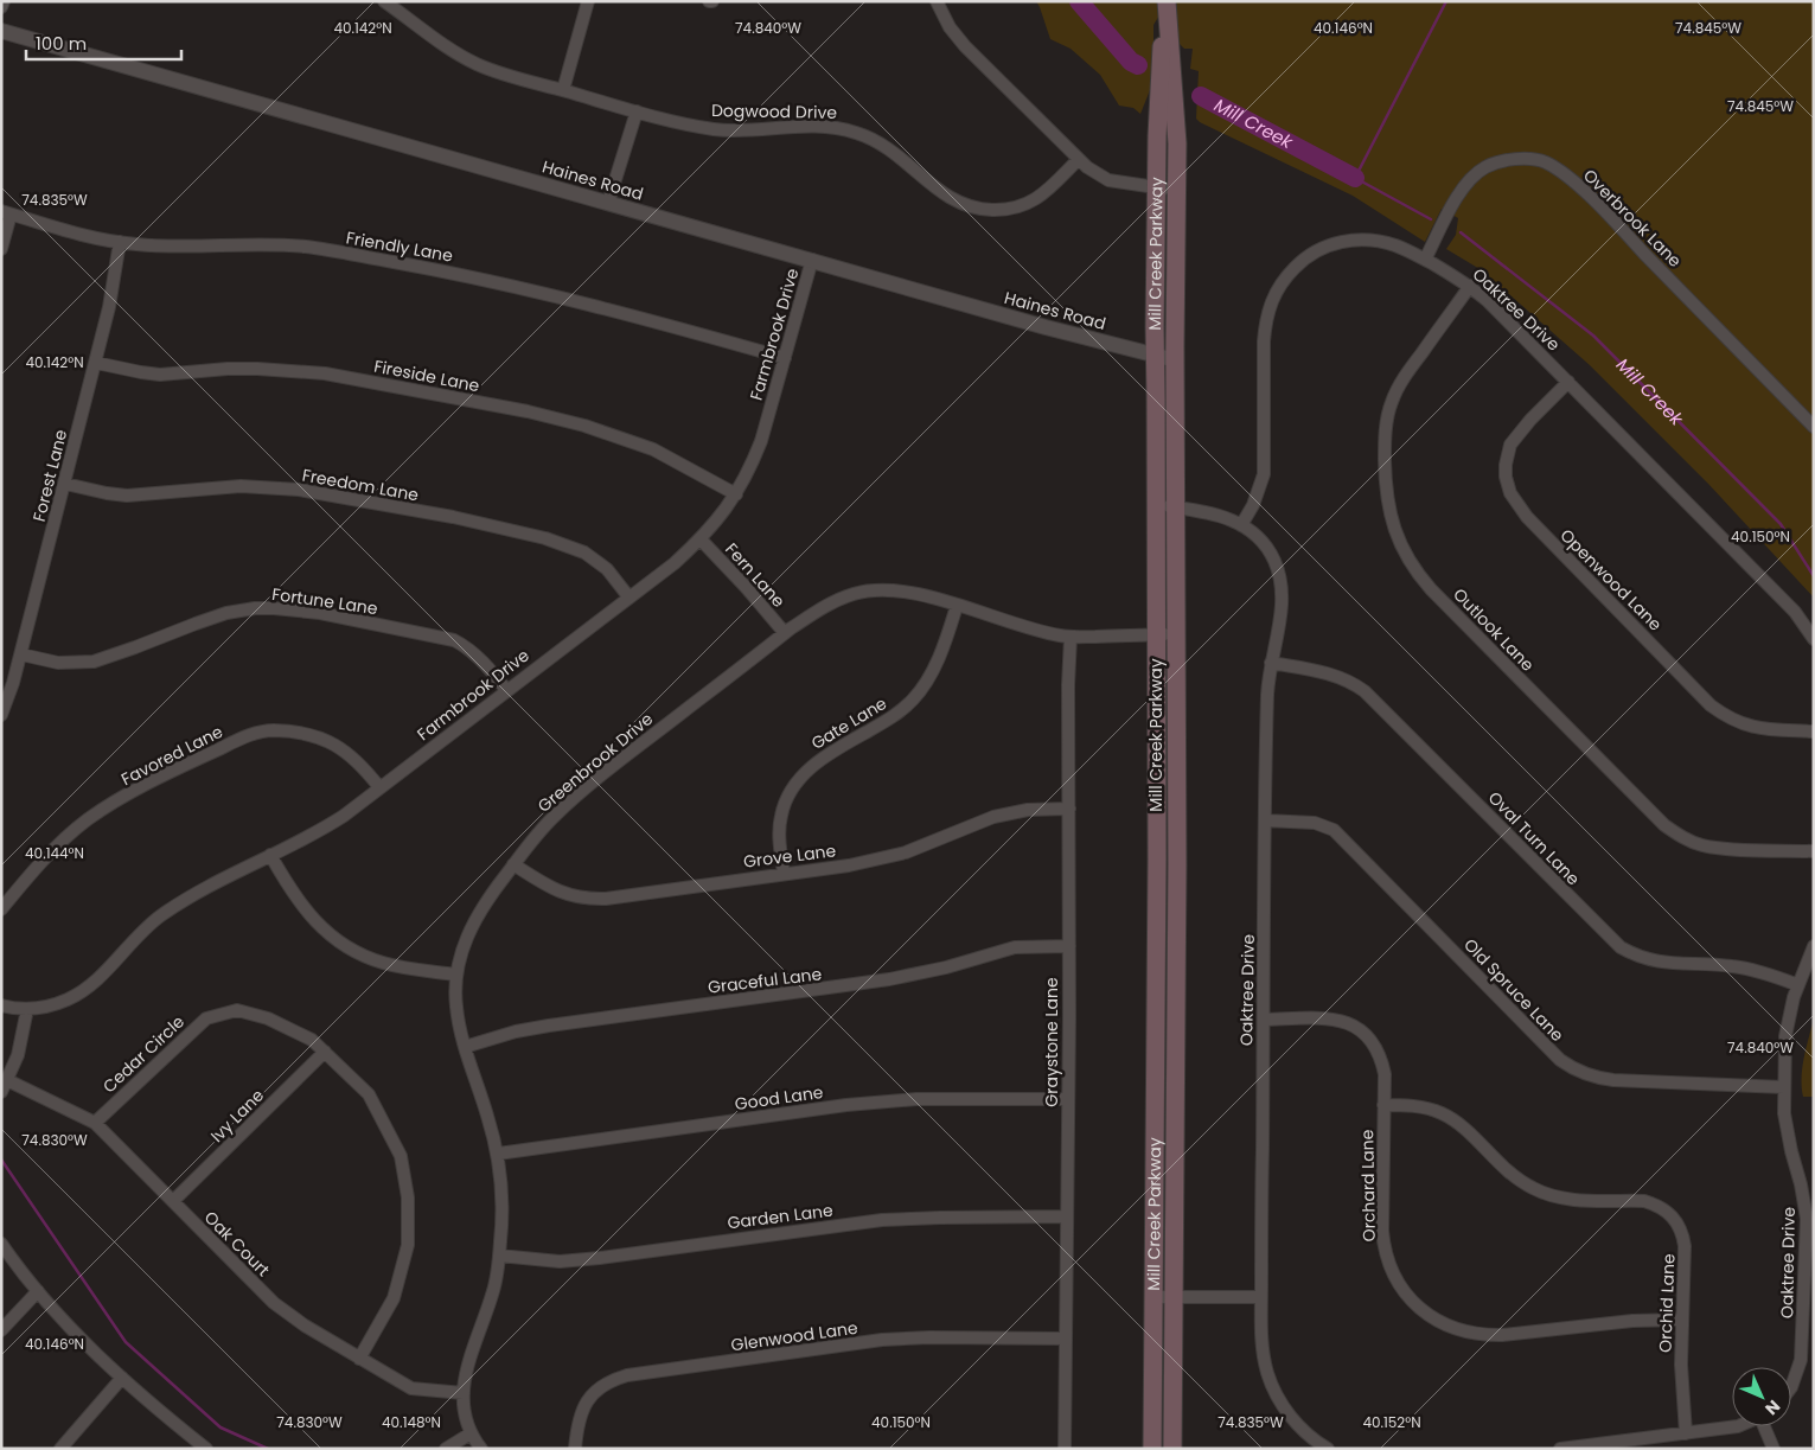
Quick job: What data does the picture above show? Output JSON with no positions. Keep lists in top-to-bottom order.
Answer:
{
  "streets": {
    "main road": ["Mill Creek Parkway"],
    "street": [
      "Dogwood Drive",
      "Haines Road",
      "Overbrook Lane",
      "Friendly Lane",
      "Oaktree Drive",
      "Farmbrook Drive",
      "Fireside Lane",
      "Forest Lane",
      "Freedom Lane",
      "Fern Lane",
      "Openwood Lane",
      "Fortune Lane",
      "Outlook Lane",
      "Gate Lane",
      "Favored Lane",
      "Greenbrook Drive",
      "Oval Turn Lane",
      "Grove Lane",
      "Graceful Lane",
      "Old Spruce Lane",
      "Graystone Lane",
      "Cedar Circle",
      "Good Lane",
      "Ivy Lane",
      "Orchard Lane",
      "Garden Lane",
      "Oak Court",
      "Orchid Lane",
      "Glenwood Lane"
    ]
  },
  "crossings": [
    ["Haines Road", "Mill Creek Parkway"],
    ["Haines Road", "Farmbrook Drive"],
    ["Overbrook Lane", "Oaktree Drive"],
    ["Friendly Lane", "Farmbrook Drive"],
    ["Friendly Lane", "Forest Lane"],
    ["Mill Creek Parkway", "Oaktree Drive"],
    ["Mill Creek Parkway", "Greenbrook Drive"],
    ["Oaktree Drive", "Openwood Lane"],
    ["Oaktree Drive", "Outlook Lane"],
    ["Oaktree Drive", "Oval Turn Lane"],
    ["Oaktree Drive", "Old Spruce Lane"],
    ["Oaktree Drive", "Orchard Lane"],
    ["Farmbrook Drive", "Fireside Lane"],
    ["Farmbrook Drive", "Freedom Lane"],
    ["Farmbrook Drive", "Fern Lane"],
    ["Farmbrook Drive", "Fortune Lane"],
    ["Farmbrook Drive", "Favored Lane"],
    ["Fireside Lane", "Forest Lane"],
    ["Forest Lane", "Freedom Lane"],
    ["Forest Lane", "Fortune Lane"],
    ["Fern Lane", "Greenbrook Drive"],
    ["Gate Lane", "Greenbrook Drive"],
    ["Gate Lane", "Grove Lane"],
    ["Greenbrook Drive", "Grove Lane"],
    ["Greenbrook Drive", "Graceful Lane"],
    ["Greenbrook Drive", "Graystone Lane"],
    ["Greenbrook Drive", "Good Lane"],
    ["Greenbrook Drive", "Garden Lane"],
    ["Greenbrook Drive", "Oak Court"],
    ["Grove Lane", "Graystone Lane"],
    ["Graceful Lane", "Graystone Lane"],
    ["Graystone Lane", "Good Lane"],
    ["Graystone Lane", "Garden Lane"],
    ["Graystone Lane", "Glenwood Lane"],
    ["Cedar Circle", "Ivy Lane"],
    ["Cedar Circle", "Oak Court"],
    ["Ivy Lane", "Oak Court"],
    ["Orchard Lane", "Orchid Lane"]
  ],
  "water": ["Mill Creek"],
  "scale_bar": "100 m",
  "north": "bottom right",
  "coordinates": [
    "40.142°N",
    "74.840°W",
    "40.146°N",
    "74.845°W",
    "74.835°W",
    "40.150°N",
    "40.144°N",
    "74.830°W",
    "40.148°N",
    "40.152°N"
  ]
}
